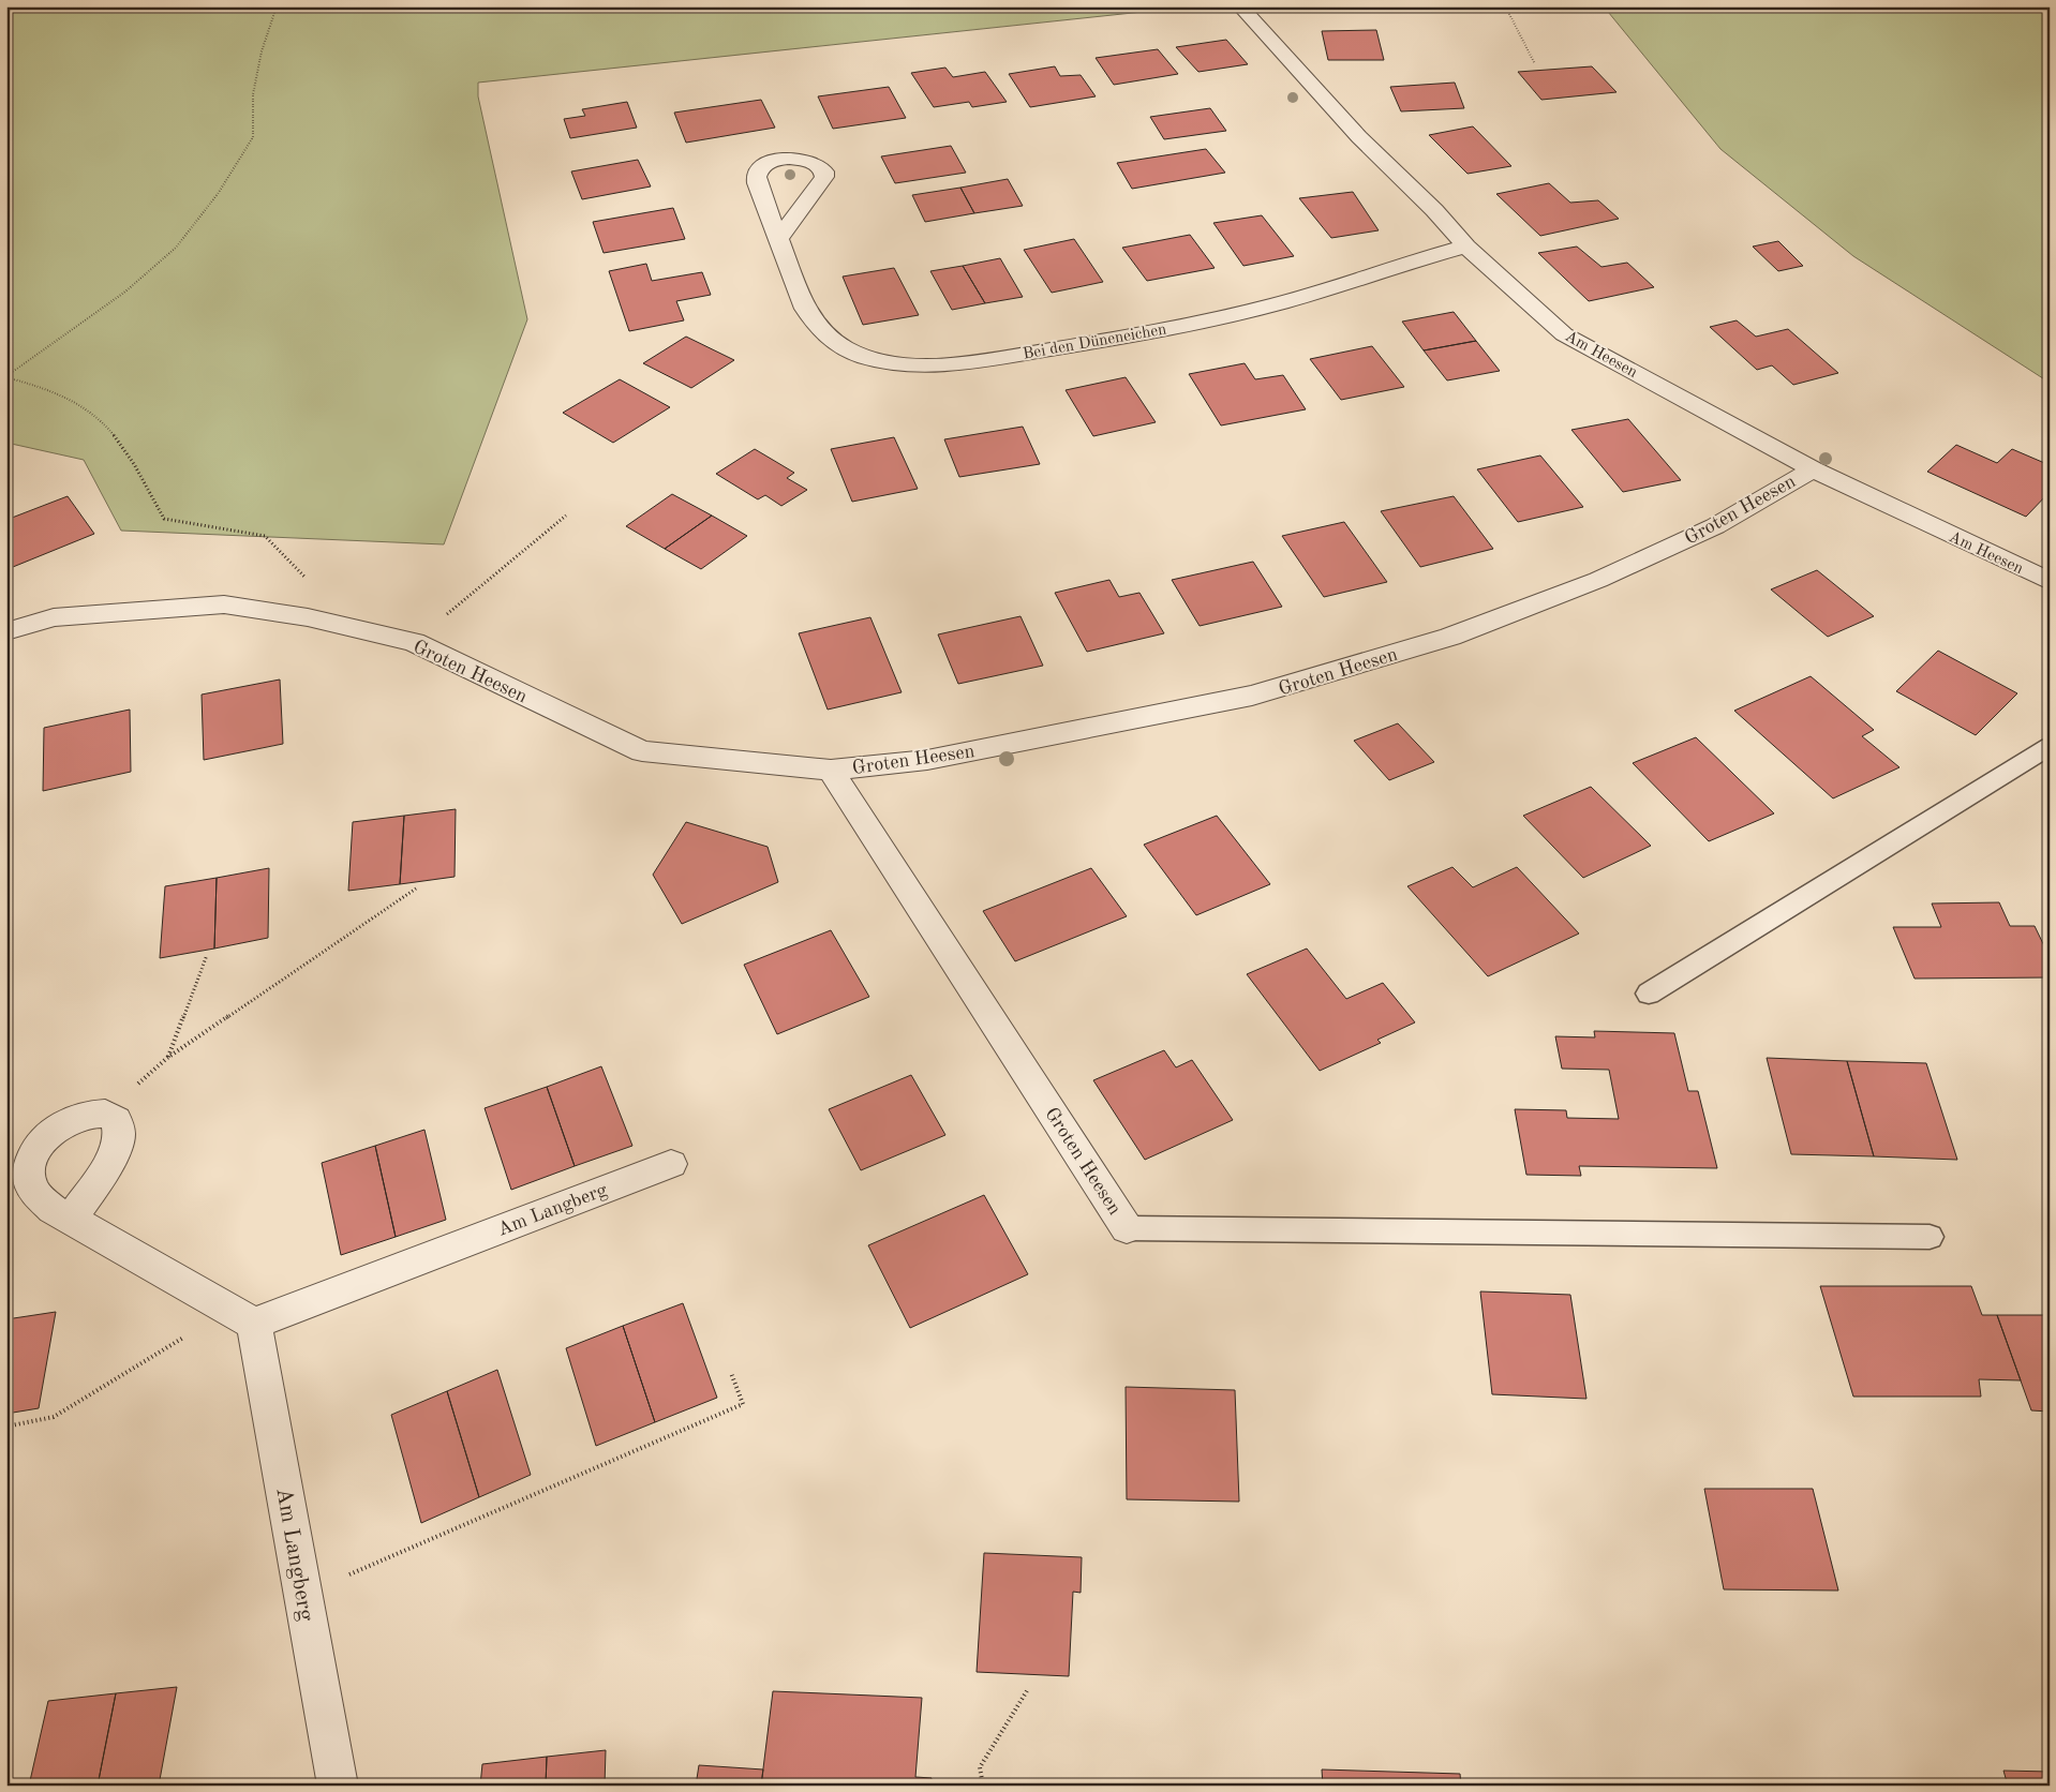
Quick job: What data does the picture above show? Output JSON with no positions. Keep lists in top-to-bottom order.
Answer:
{
  "streets": {
    "street": [
      "Bei den Düneneichen",
      "Am Heesen",
      "Groten Heesen",
      "Am Langberg"
    ]
  },
  "crossings": [
    ["Bei den Düneneichen", "Am Heesen"],
    ["Am Heesen", "Groten Heesen"]
  ]
}
